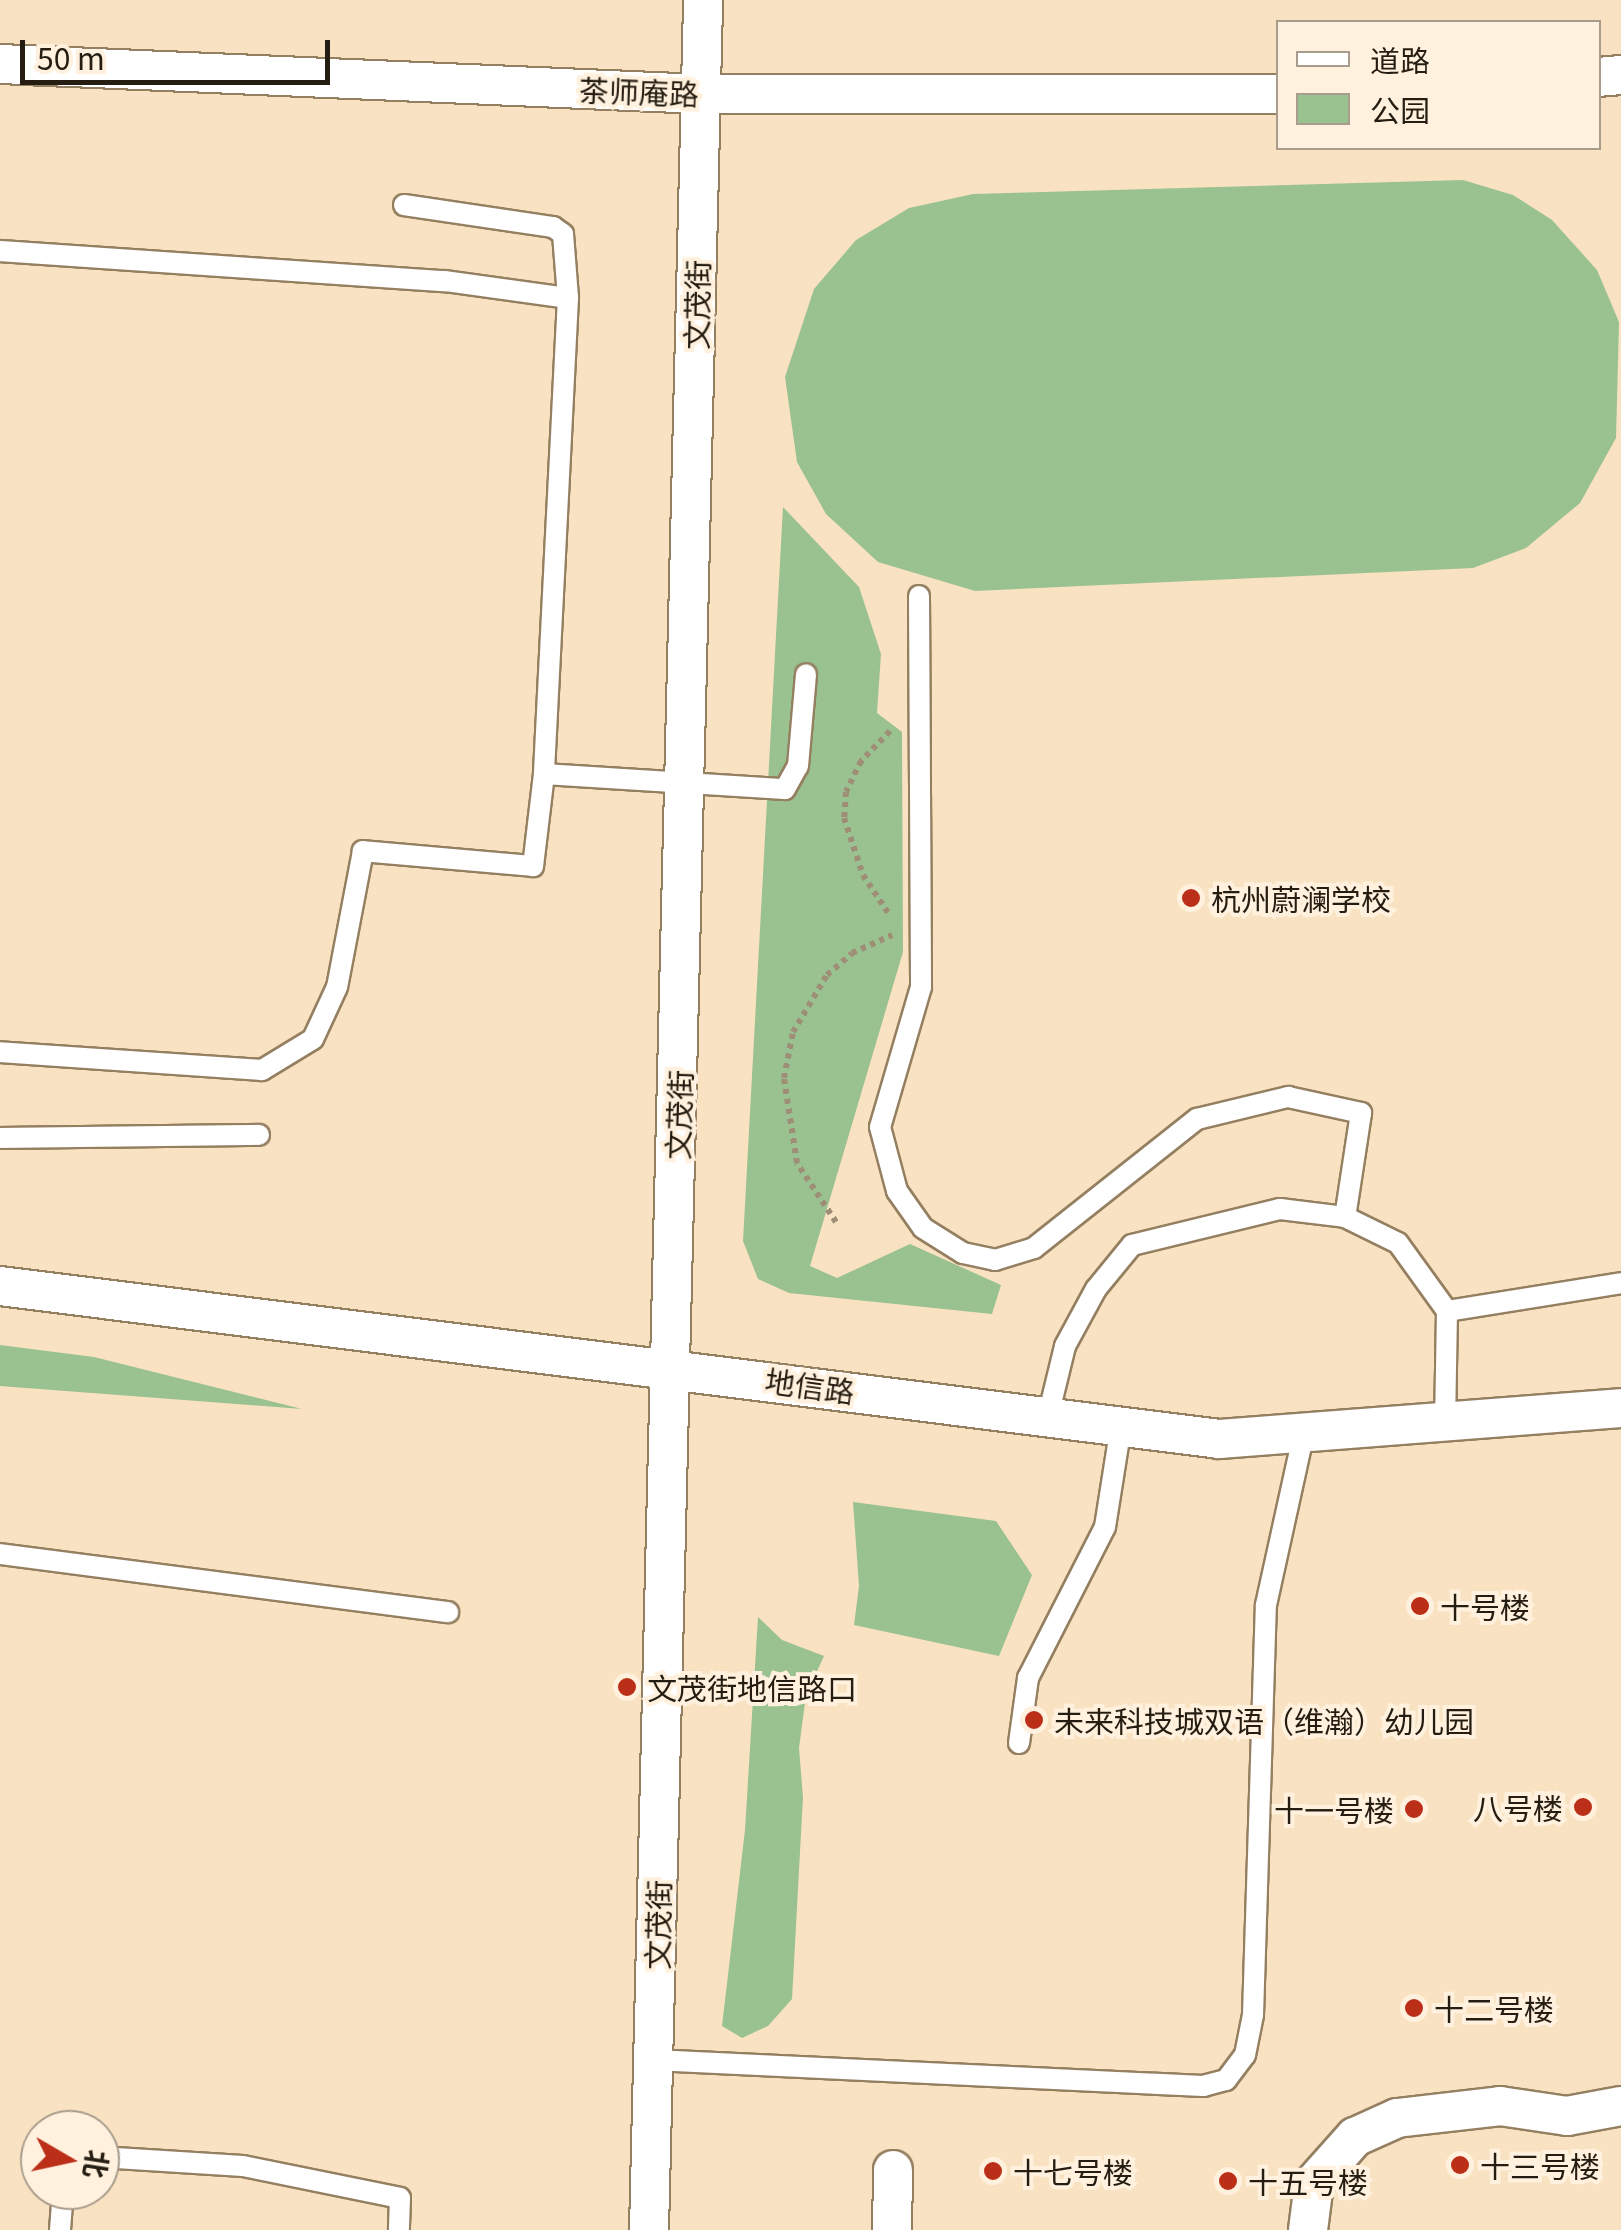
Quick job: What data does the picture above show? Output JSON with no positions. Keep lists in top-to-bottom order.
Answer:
{
  "streets": {
    "street": ["茶师庵路", "文茂街", "地信路"]
  },
  "crossings": [
    ["茶师庵路", "文茂街"],
    ["文茂街", "地信路"]
  ],
  "places": [
    "杭州蔚澜学校",
    "十号楼",
    "文茂街地信路口",
    "未来科技城双语（维瀚）幼儿园",
    "八号楼",
    "十一号楼",
    "十二号楼",
    "十三号楼",
    "十七号楼",
    "十五号楼"
  ],
  "legend": ["道路", "公园"],
  "scale_bar": "50 m",
  "north": "right"
}
